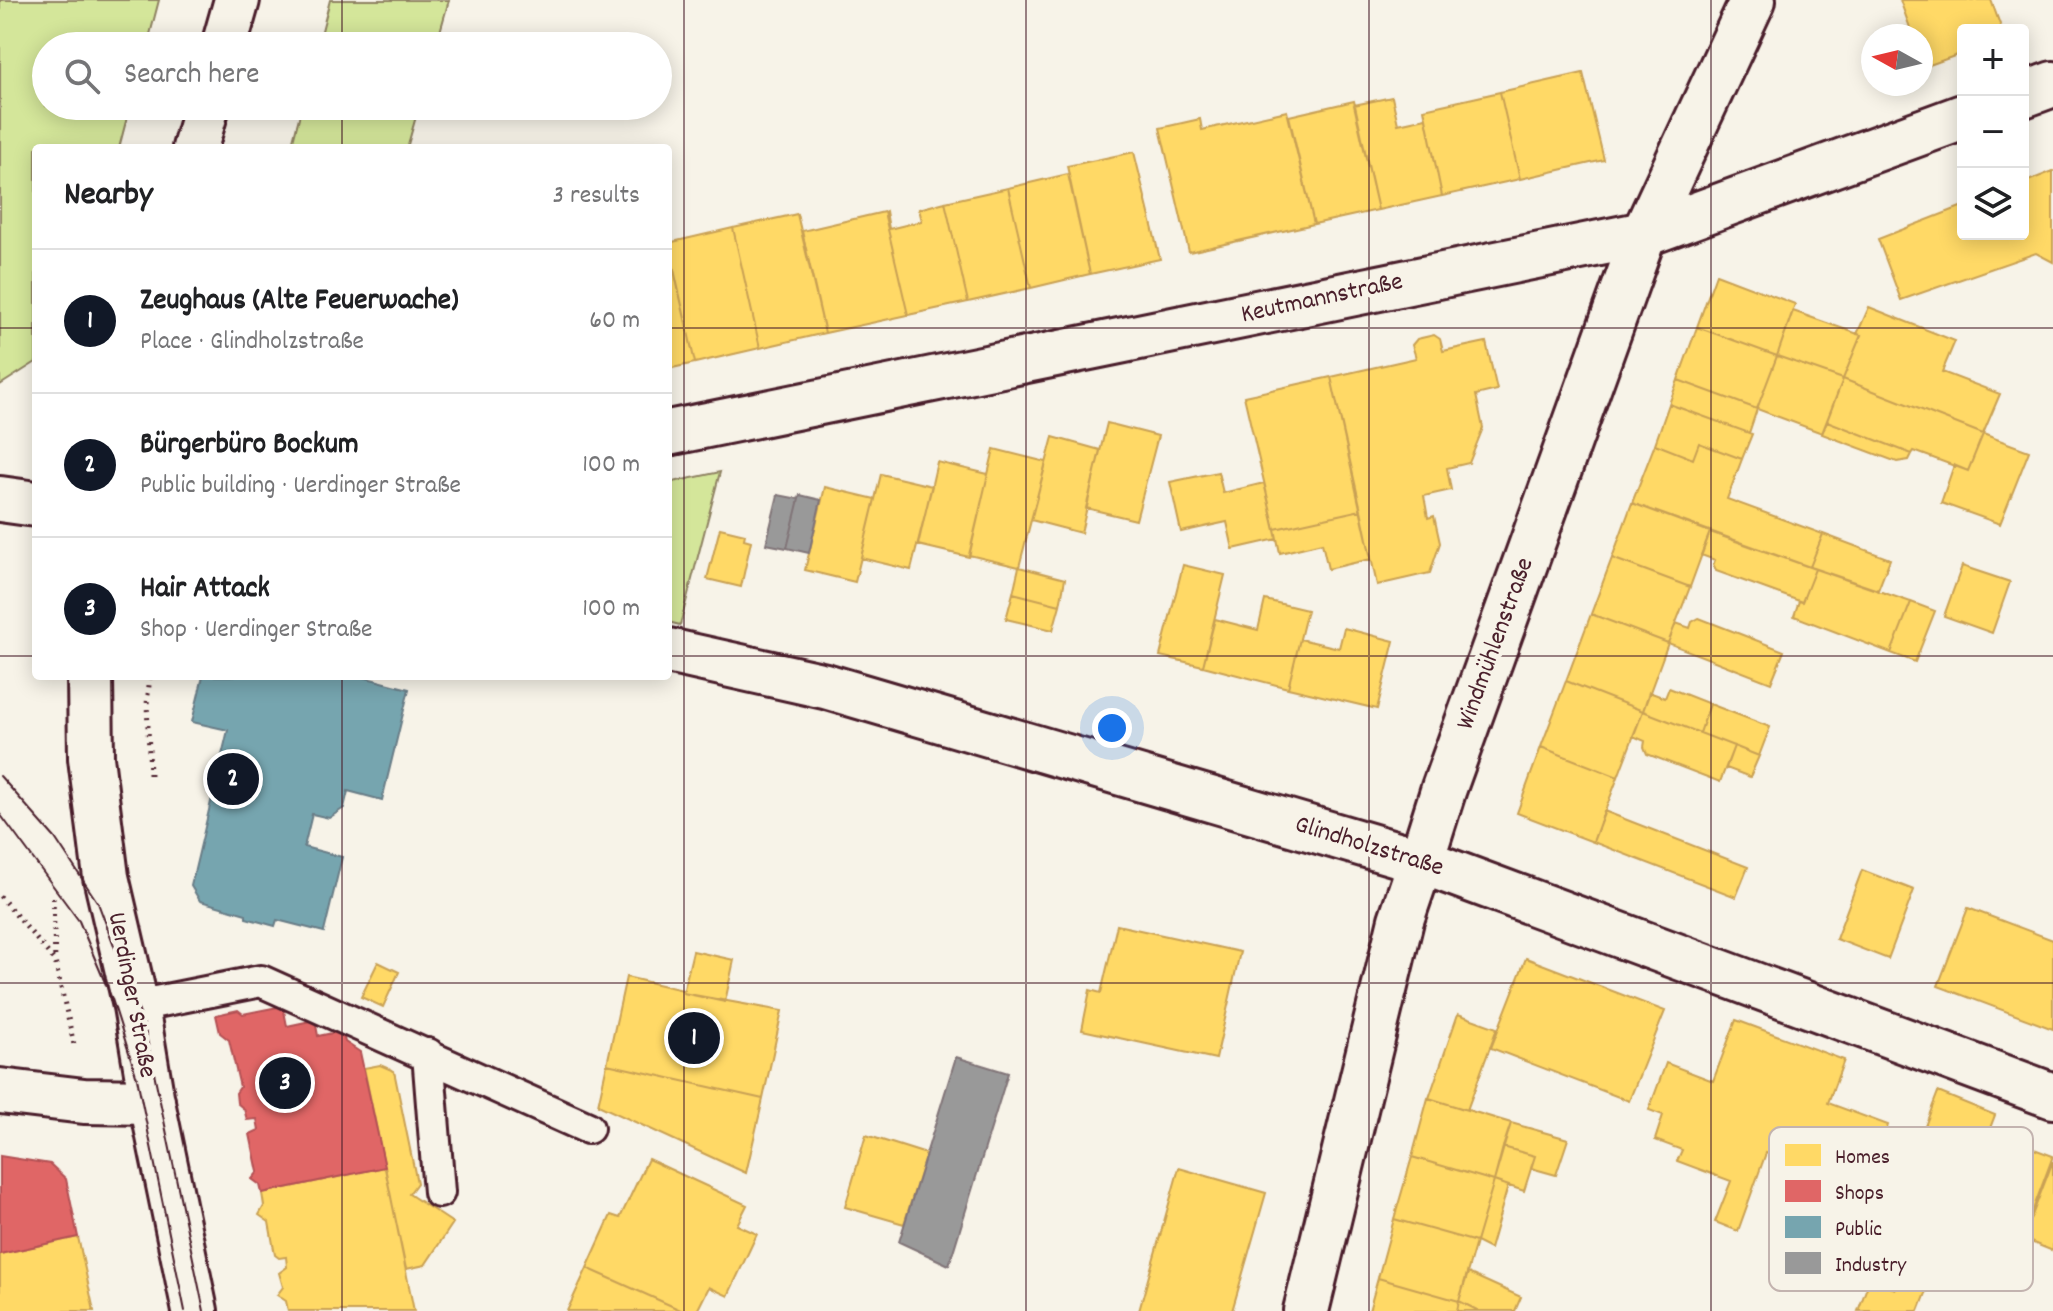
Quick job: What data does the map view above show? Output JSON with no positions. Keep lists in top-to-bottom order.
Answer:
{
  "streets": {
    "street": [
      "Keutmannstraße",
      "Windmühlenstraße",
      "Glindholzstraße",
      "Uerdinger Straße"
    ]
  },
  "crossings": [
    ["Keutmannstraße", "Windmühlenstraße"],
    ["Windmühlenstraße", "Glindholzstraße"]
  ],
  "legend": [
    "Homes",
    "Shops",
    "Public",
    "Industry"
  ],
  "north": "left",
  "page": {
    "map_buttons": ["+", "−"],
    "search": "Search here",
    "heading": ["Nearby", "3 results"],
    "list": [
      {
        "mark": "1",
        "name": "Zeughaus (Alte Feuerwache)",
        "note": "Place · Glindholzstraße",
        "value": "60 m"
      },
      {
        "mark": "2",
        "name": "Bürgerbüro Bockum",
        "note": "Public building · Uerdinger Straße",
        "value": "100 m"
      },
      {
        "mark": "3",
        "name": "Hair Attack",
        "note": "Shop · Uerdinger Straße",
        "value": "100 m"
      }
    ],
    "pins": ["2", "1", "3"]
  }
}
